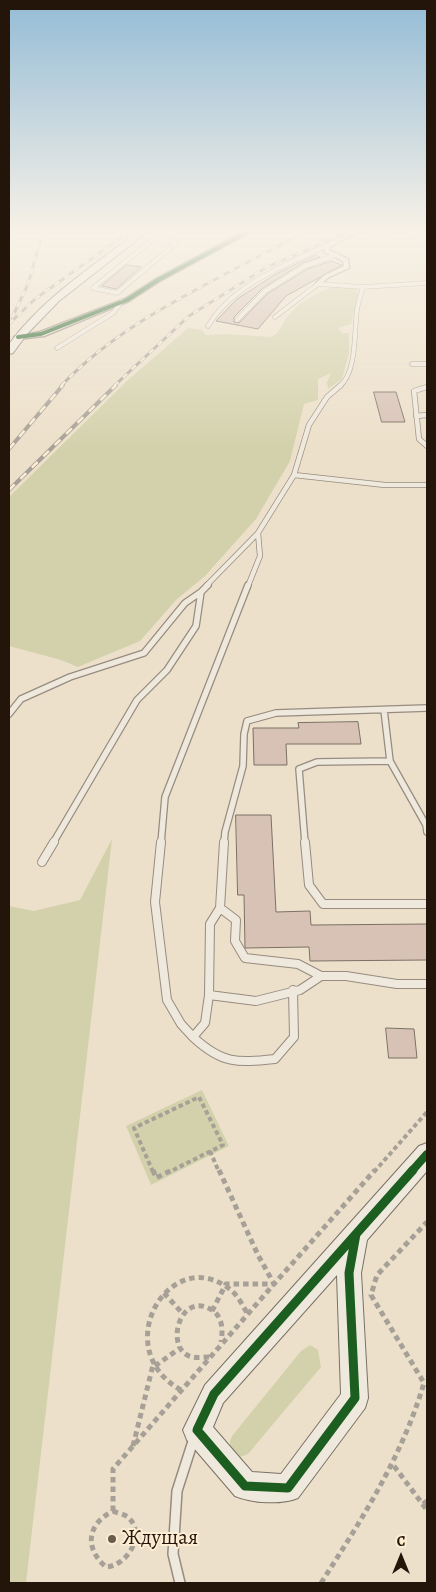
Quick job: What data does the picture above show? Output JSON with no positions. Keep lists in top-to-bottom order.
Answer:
{
  "places": ["Ждущая"],
  "north": "top"
}
